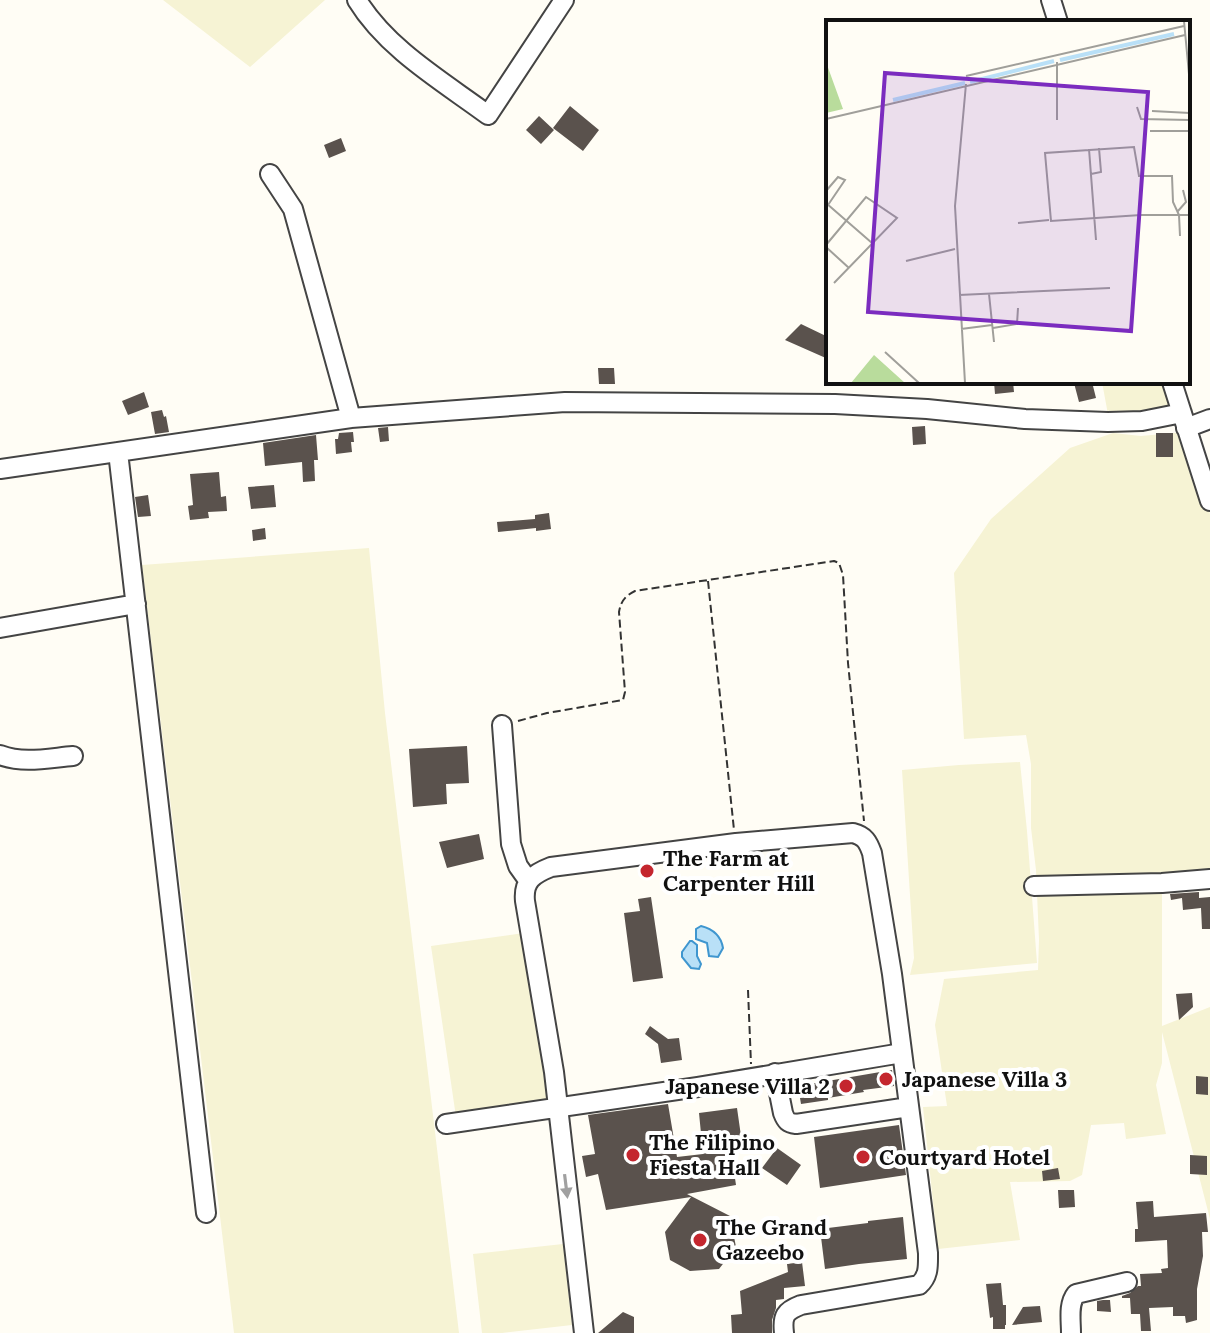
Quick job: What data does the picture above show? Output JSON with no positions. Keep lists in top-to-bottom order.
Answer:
{
  "places": [
    "The Farm at Carpenter Hill",
    "Japanese Villa 3",
    "Japanese Villa 2",
    "The Filipino Fiesta Hall",
    "Courtyard Hotel",
    "The Grand Gazeebo"
  ]
}
